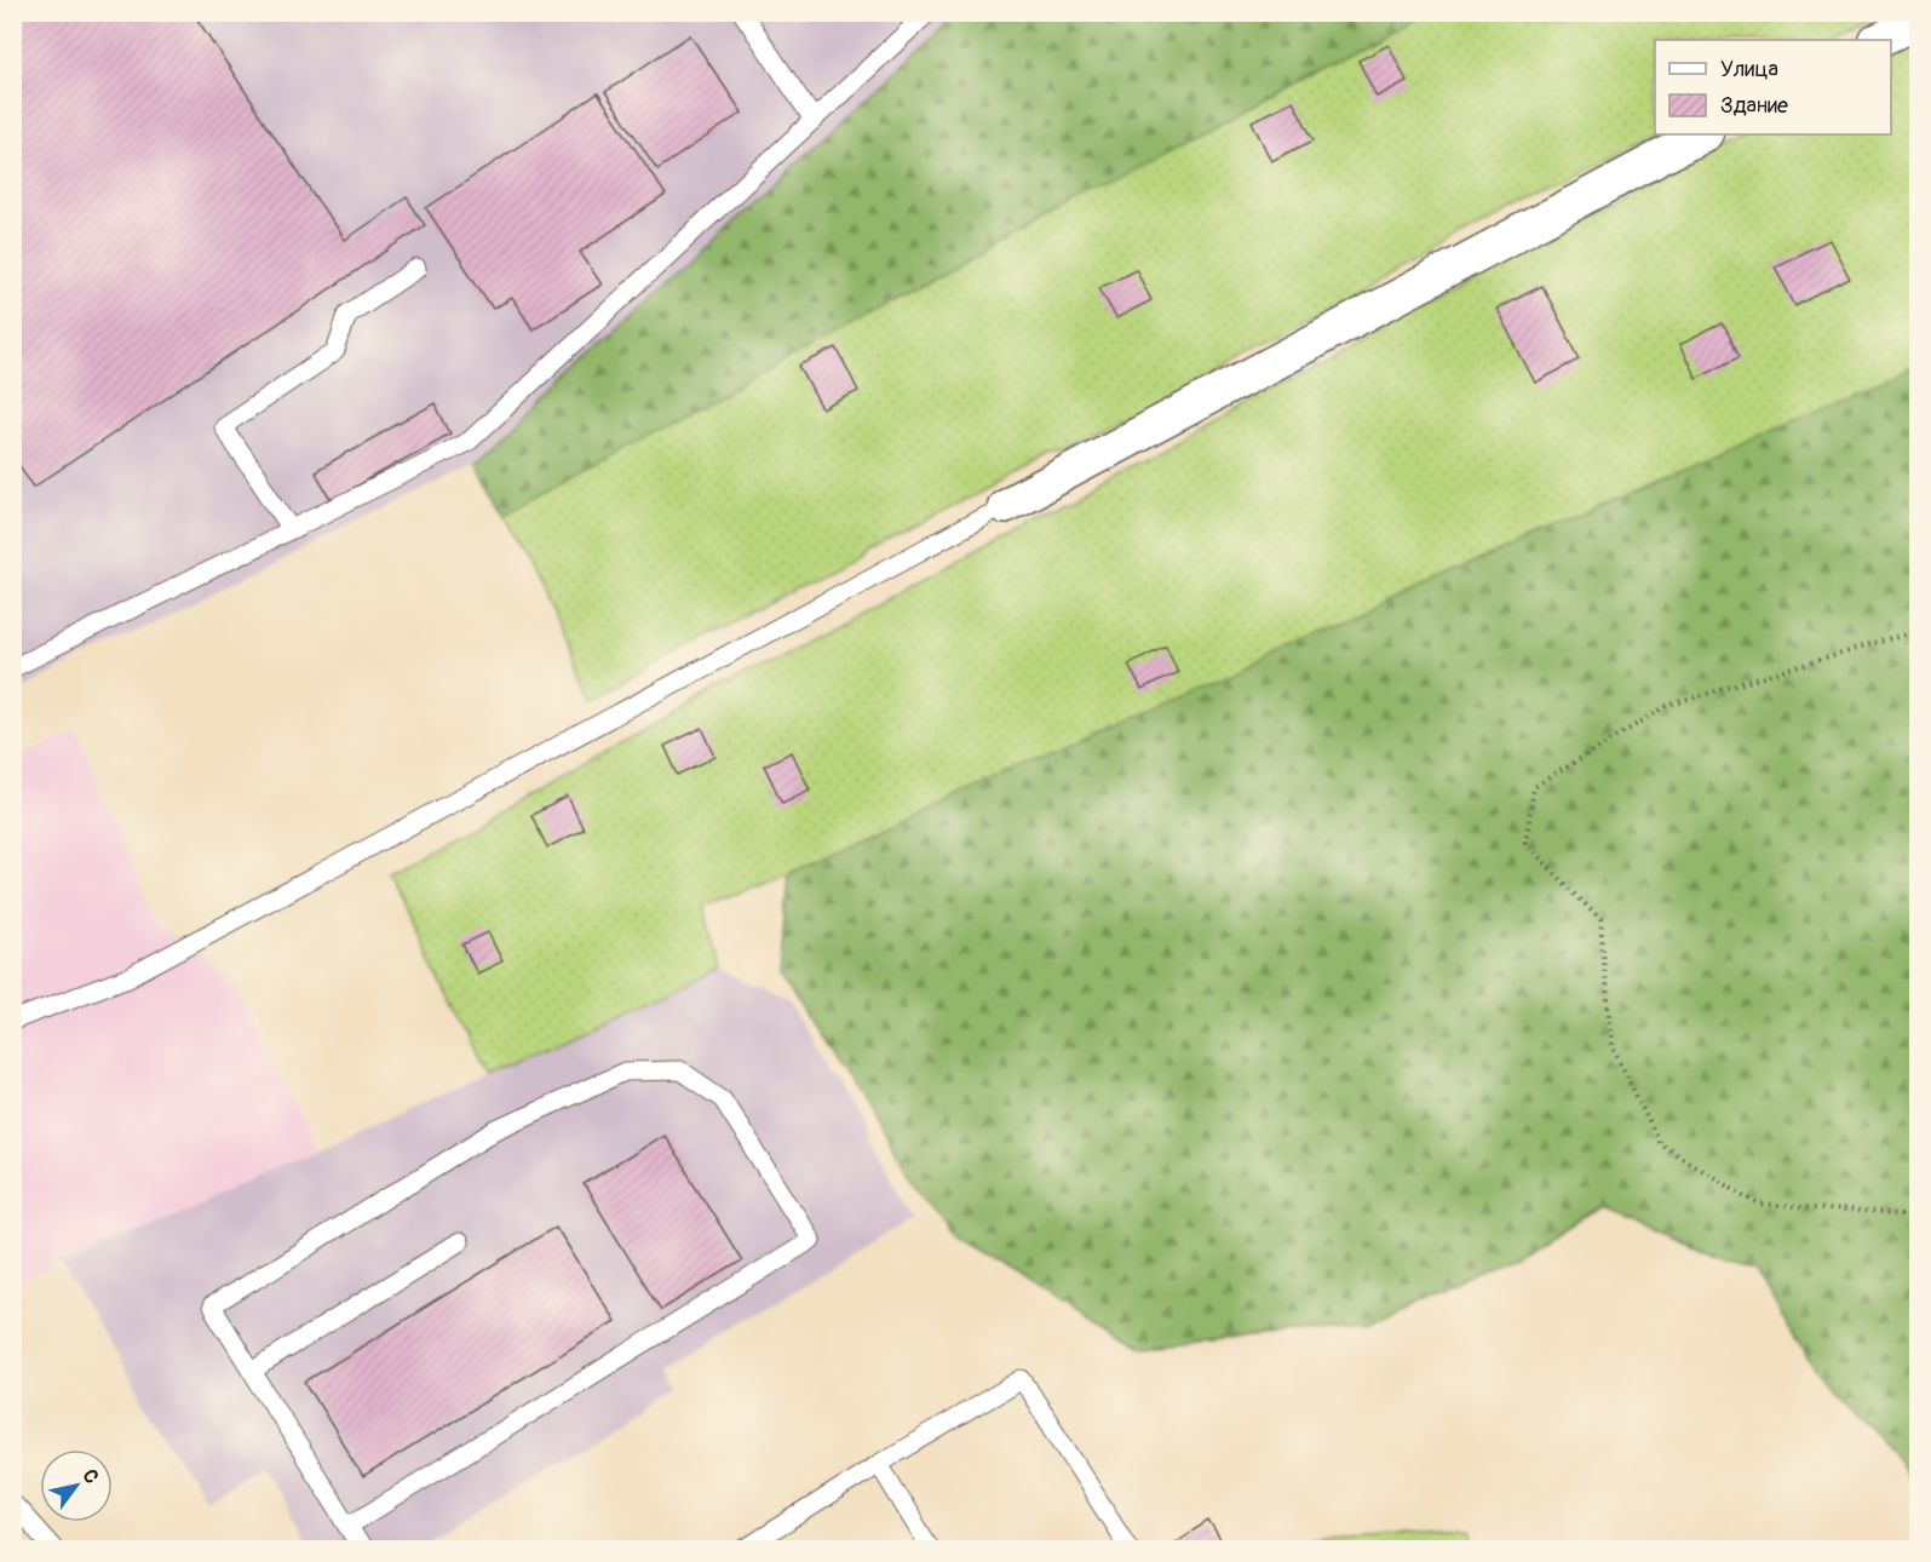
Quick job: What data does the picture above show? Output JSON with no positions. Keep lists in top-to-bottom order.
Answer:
{
  "legend": ["Улица", "Здание"],
  "north": "top right"
}
